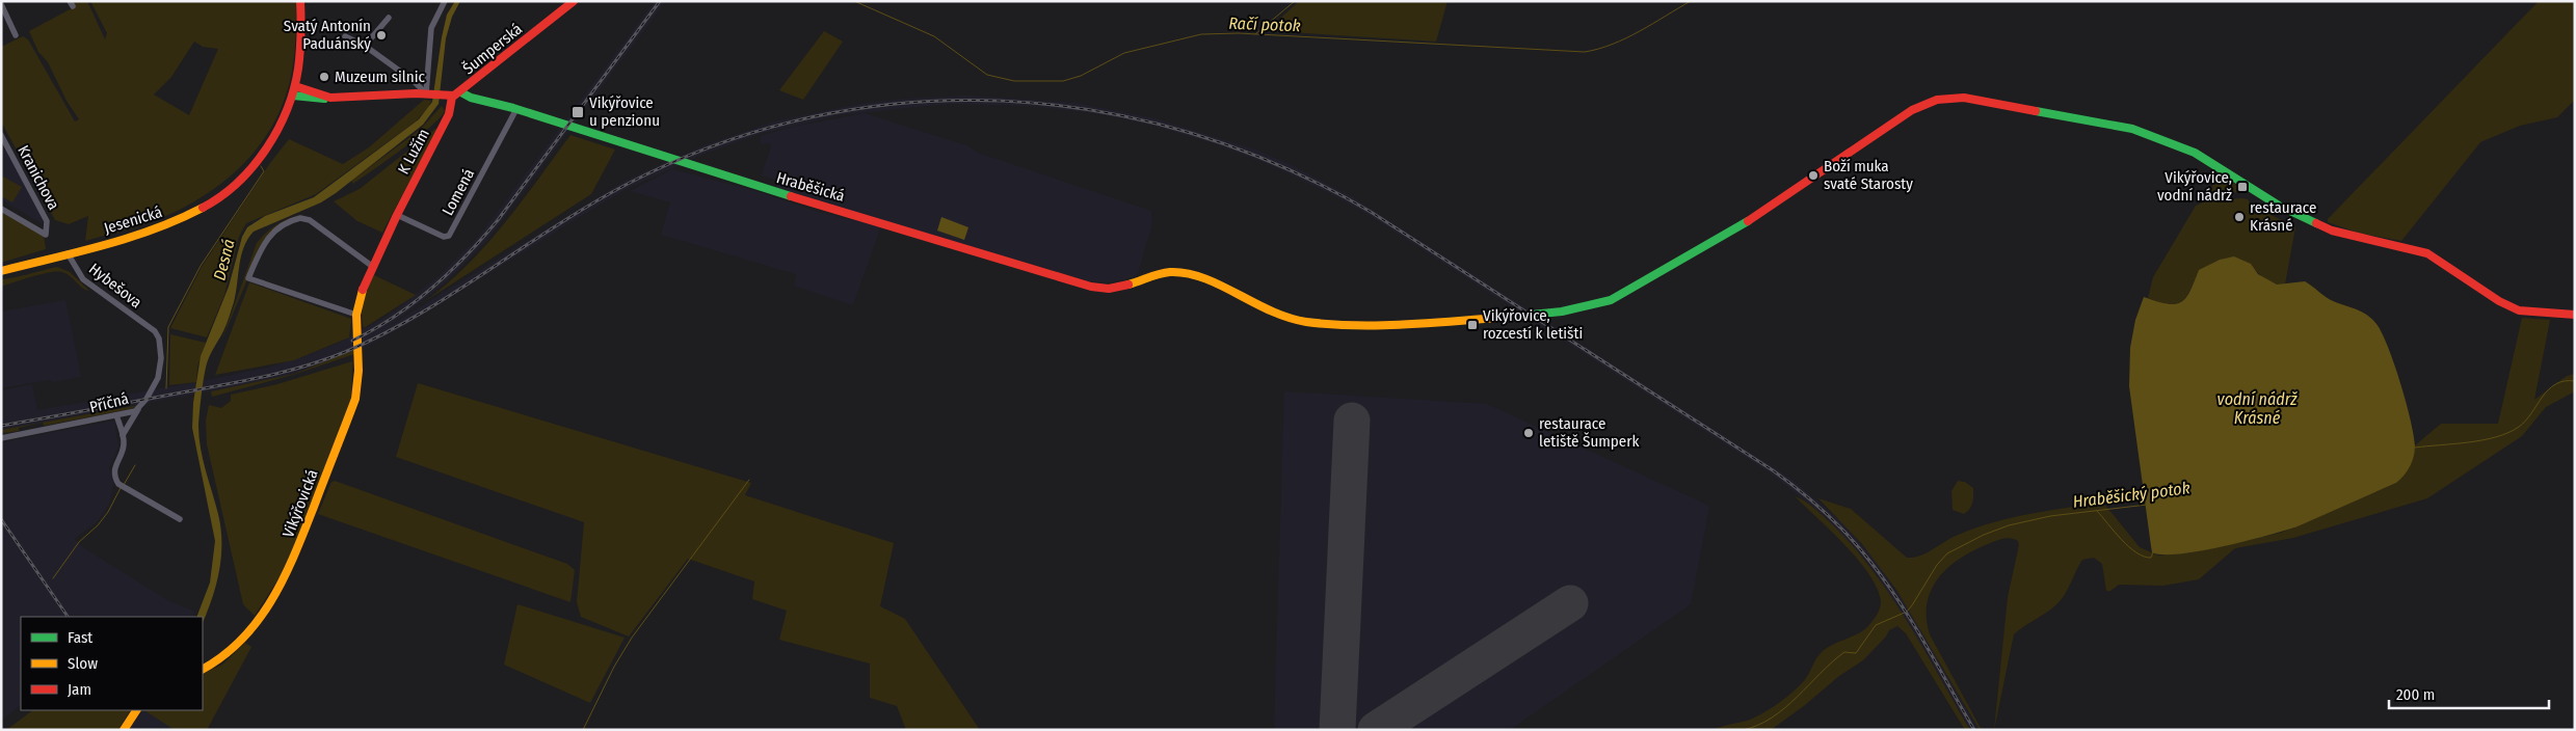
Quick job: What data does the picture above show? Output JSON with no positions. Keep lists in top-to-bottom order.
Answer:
{
  "streets": {
    "street": [
      "Šumperská",
      "K Lužím",
      "Kranichova",
      "Hraběšická",
      "Lomená",
      "Jesenická",
      "Hybešova",
      "Příčná",
      "Vikýřovická"
    ]
  },
  "crossings": [
    ["Šumperská", "K Lužím"],
    ["Šumperská", "Hraběšická"],
    ["K Lužím", "Lomená"],
    ["K Lužím", "Vikýřovická"],
    ["Hraběšická", "Lomená"],
    ["Lomená", "Vikýřovická"],
    ["Jesenická", "Hybešova"],
    ["Hybešova", "Příčná"]
  ],
  "water": [
    "Račí potok",
    "Desná",
    "vodní nádrž Krásné",
    "Hraběšický potok"
  ],
  "places": {
    "other": [
      "Svatý Antonín Paduánský",
      "Muzeum silnic",
      "Boží muka svaté Starosty",
      "restaurace Krásné",
      "restaurace letiště Šumperk"
    ],
    "transit": ["Vikýřovice u penzionu", "Vikýřovice, vodní nádrž", "Vikýřovice, rozcestí k letišti"]
  },
  "legend": ["Fast", "Slow", "Jam"],
  "scale_bar": "200 m"
}
